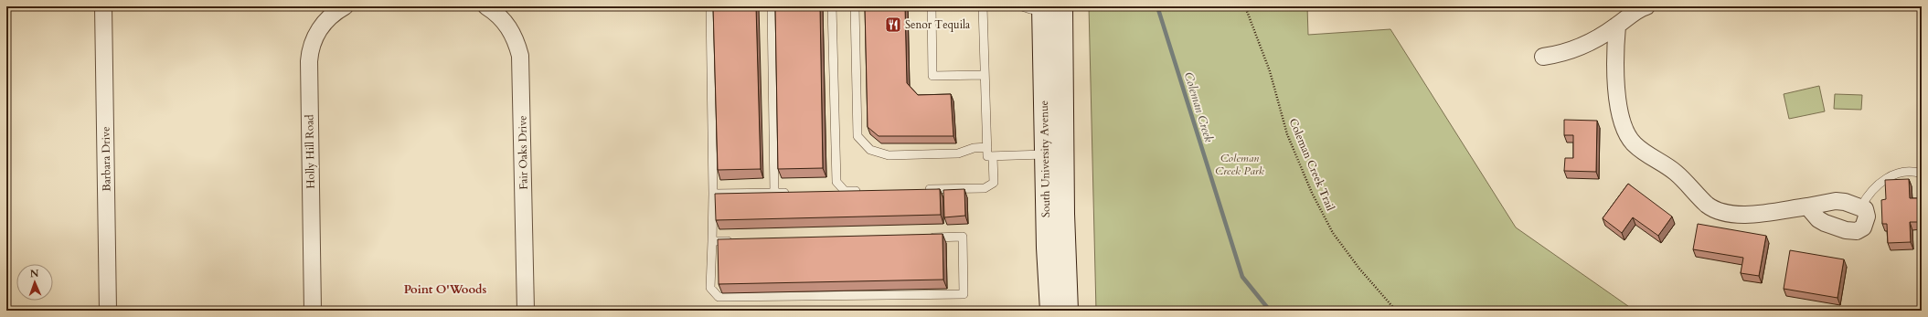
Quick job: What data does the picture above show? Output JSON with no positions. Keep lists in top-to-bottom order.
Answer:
{
  "streets": {
    "main road": ["South University Avenue"],
    "street": ["Holly Hill Road", "Fair Oaks Drive", "Barbara Drive"],
    "path": ["Coleman Creek Trail"]
  },
  "districts": ["Point O'Woods"],
  "water": ["Coleman Creek"],
  "parks": ["Coleman Creek Park"],
  "places": {
    "restaurant": ["Senor Tequila"]
  },
  "north": "top"
}
